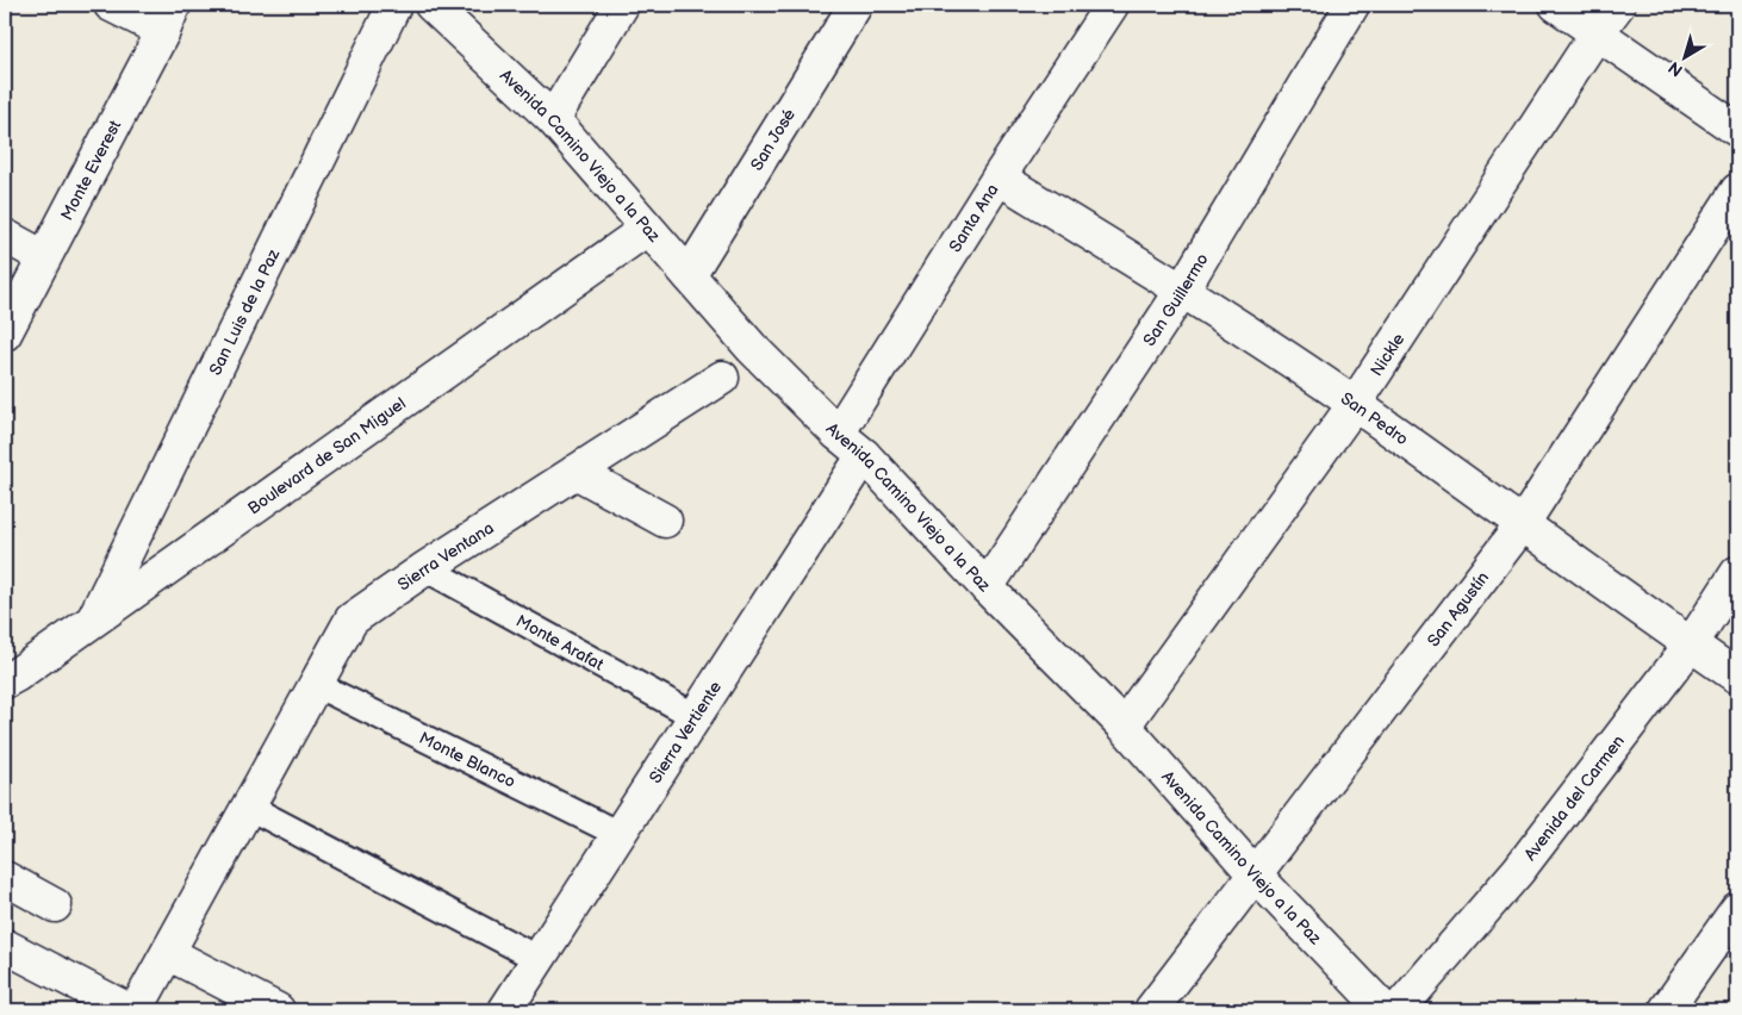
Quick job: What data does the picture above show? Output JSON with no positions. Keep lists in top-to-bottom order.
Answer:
{
  "streets": {
    "street": [
      "San José",
      "Avenida Camino Viejo a la Paz",
      "Monte Everest",
      "Santa Ana",
      "San Guillermo",
      "San Luis de la Paz",
      "Nickle",
      "San Pedro",
      "Boulevard de San Miguel",
      "Sierra Ventana",
      "San Agustín",
      "Monte Arafat",
      "Sierra Vertiente",
      "Monte Blanco",
      "Avenida del Carmen"
    ]
  },
  "crossings": [
    ["San José", "Avenida Camino Viejo a la Paz"],
    ["Avenida Camino Viejo a la Paz", "Santa Ana"],
    ["Avenida Camino Viejo a la Paz", "San Guillermo"],
    ["Avenida Camino Viejo a la Paz", "Nickle"],
    ["Avenida Camino Viejo a la Paz", "Boulevard de San Miguel"],
    ["Avenida Camino Viejo a la Paz", "San Agustín"],
    ["Avenida Camino Viejo a la Paz", "Sierra Vertiente"],
    ["Santa Ana", "San Pedro"],
    ["San Guillermo", "San Pedro"],
    ["San Luis de la Paz", "Boulevard de San Miguel"],
    ["Nickle", "San Pedro"],
    ["San Pedro", "San Agustín"],
    ["San Pedro", "Avenida del Carmen"],
    ["Sierra Ventana", "Monte Arafat"],
    ["Sierra Ventana", "Monte Blanco"],
    ["Monte Arafat", "Sierra Vertiente"],
    ["Sierra Vertiente", "Monte Blanco"]
  ],
  "north": "bottom left"
}
